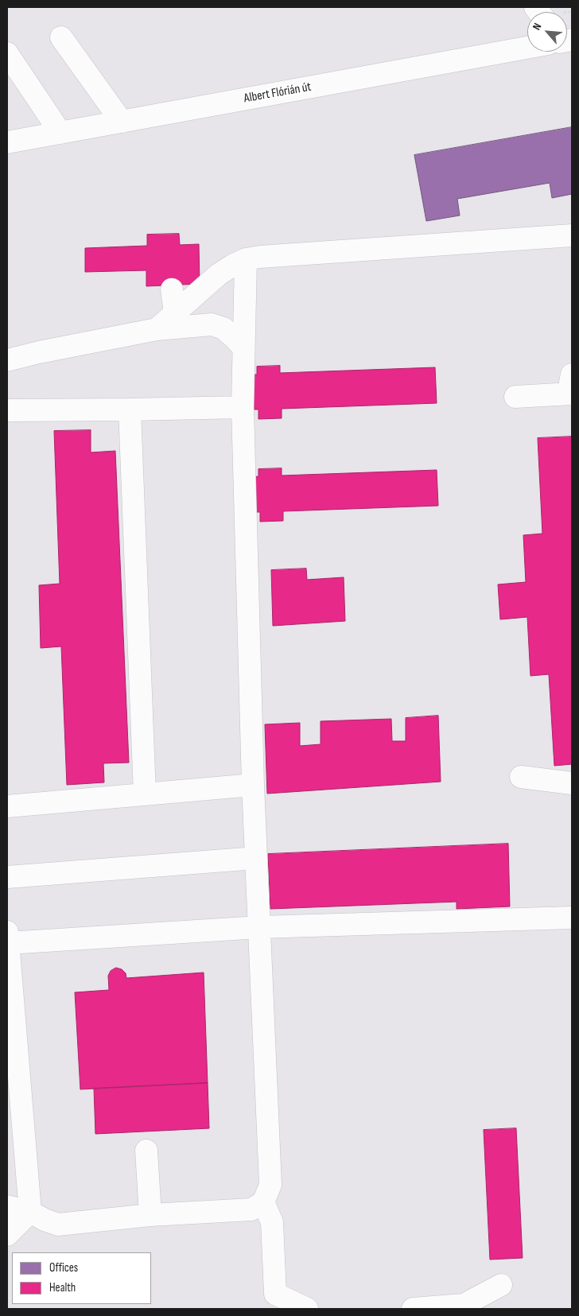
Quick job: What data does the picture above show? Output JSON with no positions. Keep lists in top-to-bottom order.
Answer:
{
  "streets": {
    "street": ["Albert Flórián út"]
  },
  "legend": ["Offices", "Health"],
  "north": "top left"
}
